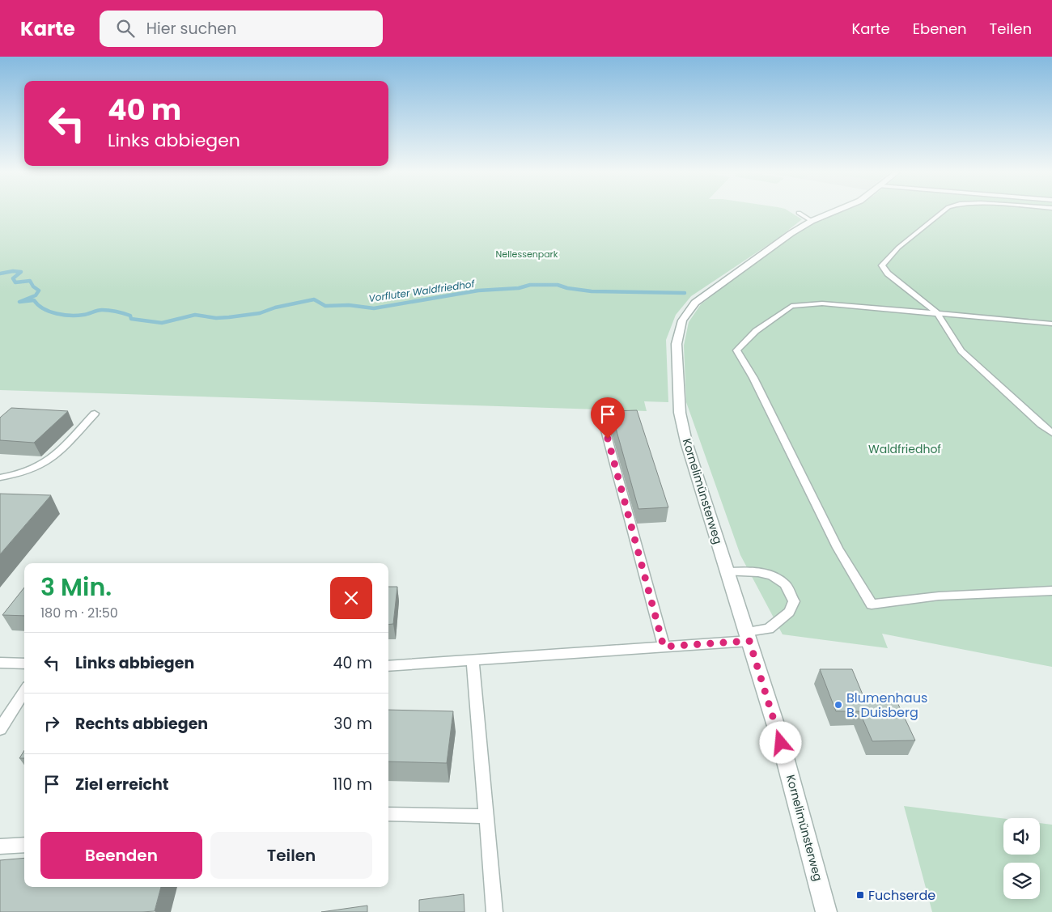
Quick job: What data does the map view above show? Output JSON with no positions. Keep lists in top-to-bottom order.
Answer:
{
  "streets": {
    "street": ["Kornelimünsterweg"]
  },
  "water": ["Vorfluter Waldfriedhof"],
  "parks": ["Nellessenpark", "Waldfriedhof"],
  "places": {
    "other": ["Blumenhaus B. Duisberg"],
    "transit": ["Fuchserde"]
  },
  "page": {
    "header": "Karte",
    "search": "Hier suchen",
    "nav": ["Karte", "Ebenen", "Teilen"],
    "turn": ["40 m", "Links abbiegen"],
    "heading": ["3 Min.", "180 m · 21:50"],
    "list": [
      {
        "name": "Links abbiegen",
        "value": "40 m"
      },
      {
        "name": "Rechts abbiegen",
        "value": "30 m"
      },
      {
        "name": "Ziel erreicht",
        "value": "110 m"
      }
    ],
    "buttons": ["Beenden", "Teilen"]
  }
}
